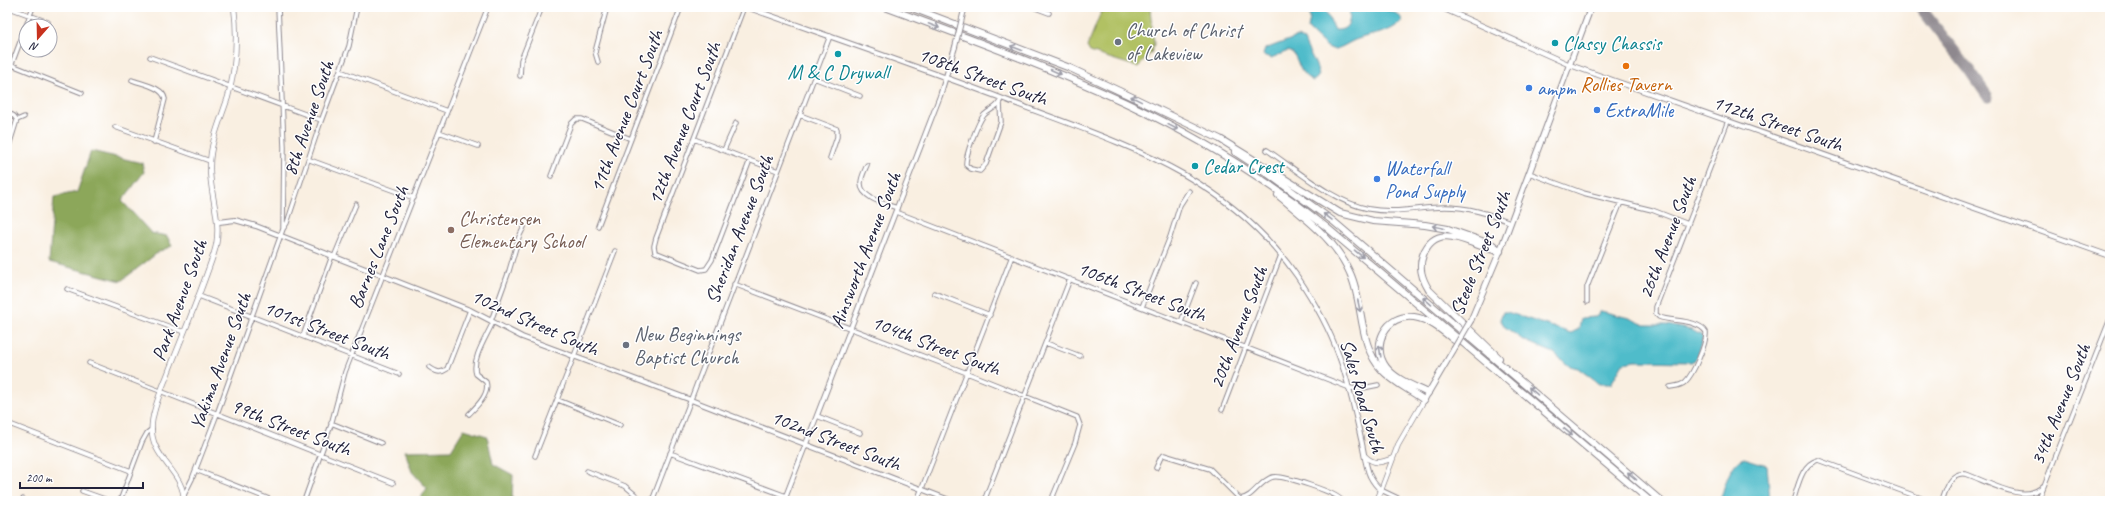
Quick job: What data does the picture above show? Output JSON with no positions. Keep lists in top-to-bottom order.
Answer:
{
  "streets": {
    "main road": [
      "112th Street South",
      "Steele Street South",
      "Park Avenue South",
      "Yakima Avenue South"
    ],
    "street": [
      "108th Street South",
      "11th Avenue Court South",
      "8th Avenue South",
      "12th Avenue Court South",
      "Sheridan Avenue South",
      "26th Avenue South",
      "Barnes Lane South",
      "Ainsworth Avenue South",
      "106th Street South",
      "102nd Street South",
      "20th Avenue South",
      "101st Street South",
      "104th Street South",
      "Sales Road South",
      "34th Avenue South",
      "99th Street South"
    ]
  },
  "crossings": [
    ["108th Street South", "12th Avenue Court South"],
    ["108th Street South", "Sheridan Avenue South"],
    ["108th Street South", "Ainsworth Avenue South"],
    ["108th Street South", "Sales Road South"],
    ["8th Avenue South", "102nd Street South"],
    ["8th Avenue South", "Yakima Avenue South"],
    ["112th Street South", "26th Avenue South"],
    ["112th Street South", "Steele Street South"],
    ["Sheridan Avenue South", "102nd Street South"],
    ["Sheridan Avenue South", "104th Street South"],
    ["Barnes Lane South", "102nd Street South"],
    ["Barnes Lane South", "101st Street South"],
    ["Barnes Lane South", "99th Street South"],
    ["Ainsworth Avenue South", "106th Street South"],
    ["Ainsworth Avenue South", "102nd Street South"],
    ["Ainsworth Avenue South", "104th Street South"],
    ["Steele Street South", "Sales Road South"],
    ["106th Street South", "20th Avenue South"],
    ["106th Street South", "Sales Road South"],
    ["Park Avenue South", "102nd Street South"],
    ["Park Avenue South", "101st Street South"],
    ["Park Avenue South", "Yakima Avenue South"],
    ["Park Avenue South", "99th Street South"],
    ["102nd Street South", "Yakima Avenue South"],
    ["20th Avenue South", "Sales Road South"],
    ["101st Street South", "Yakima Avenue South"],
    ["Yakima Avenue South", "99th Street South"]
  ],
  "places": [
    "Church of Christ of Lakeview",
    "Classy Chassis",
    "M & C Drywall",
    "Rollies Tavern",
    "ampm",
    "ExtraMile",
    "Cedar Crest",
    "Waterfall Pond Supply",
    "Christensen Elementary School",
    "New Beginnings Baptist Church"
  ],
  "scale_bar": "200 m",
  "north": "bottom"
}
